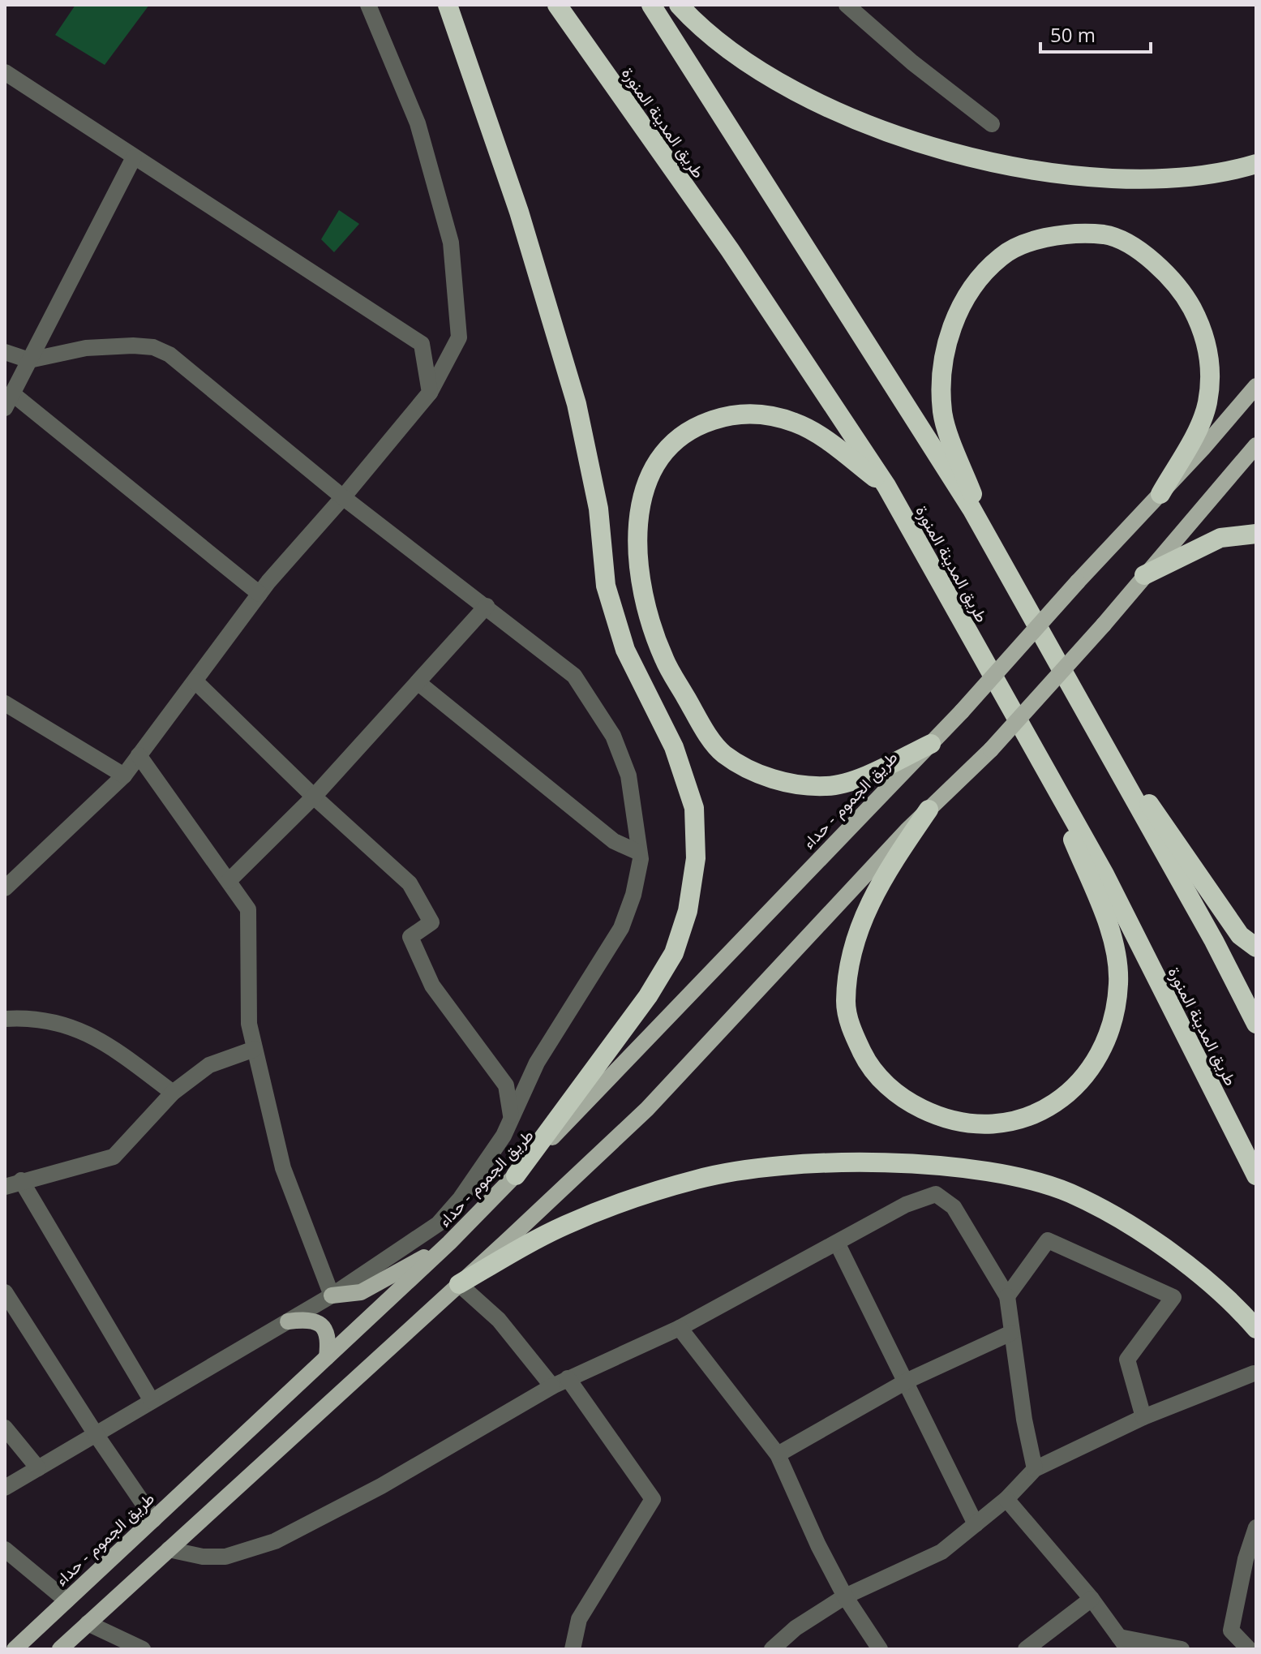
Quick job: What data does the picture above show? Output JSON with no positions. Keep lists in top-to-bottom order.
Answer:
{
  "streets": {
    "highway": ["طريق المدينة المنورة"],
    "main road": ["طريق الجموم - حداء"]
  },
  "scale_bar": "50 m"
}
